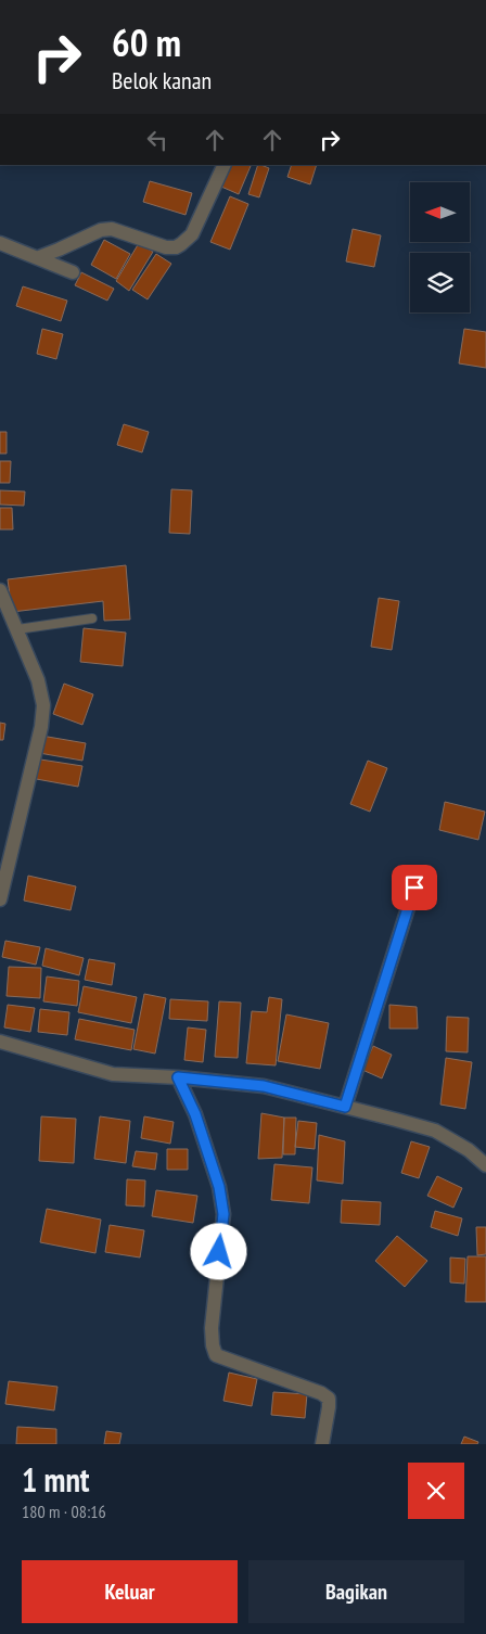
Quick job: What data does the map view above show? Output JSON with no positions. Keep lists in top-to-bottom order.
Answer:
{
  "north": "left",
  "page": {
    "turn": ["60 m", "Belok kanan"],
    "heading": ["1 mnt", "180 m · 08:16"],
    "buttons": ["Keluar", "Bagikan"]
  }
}
